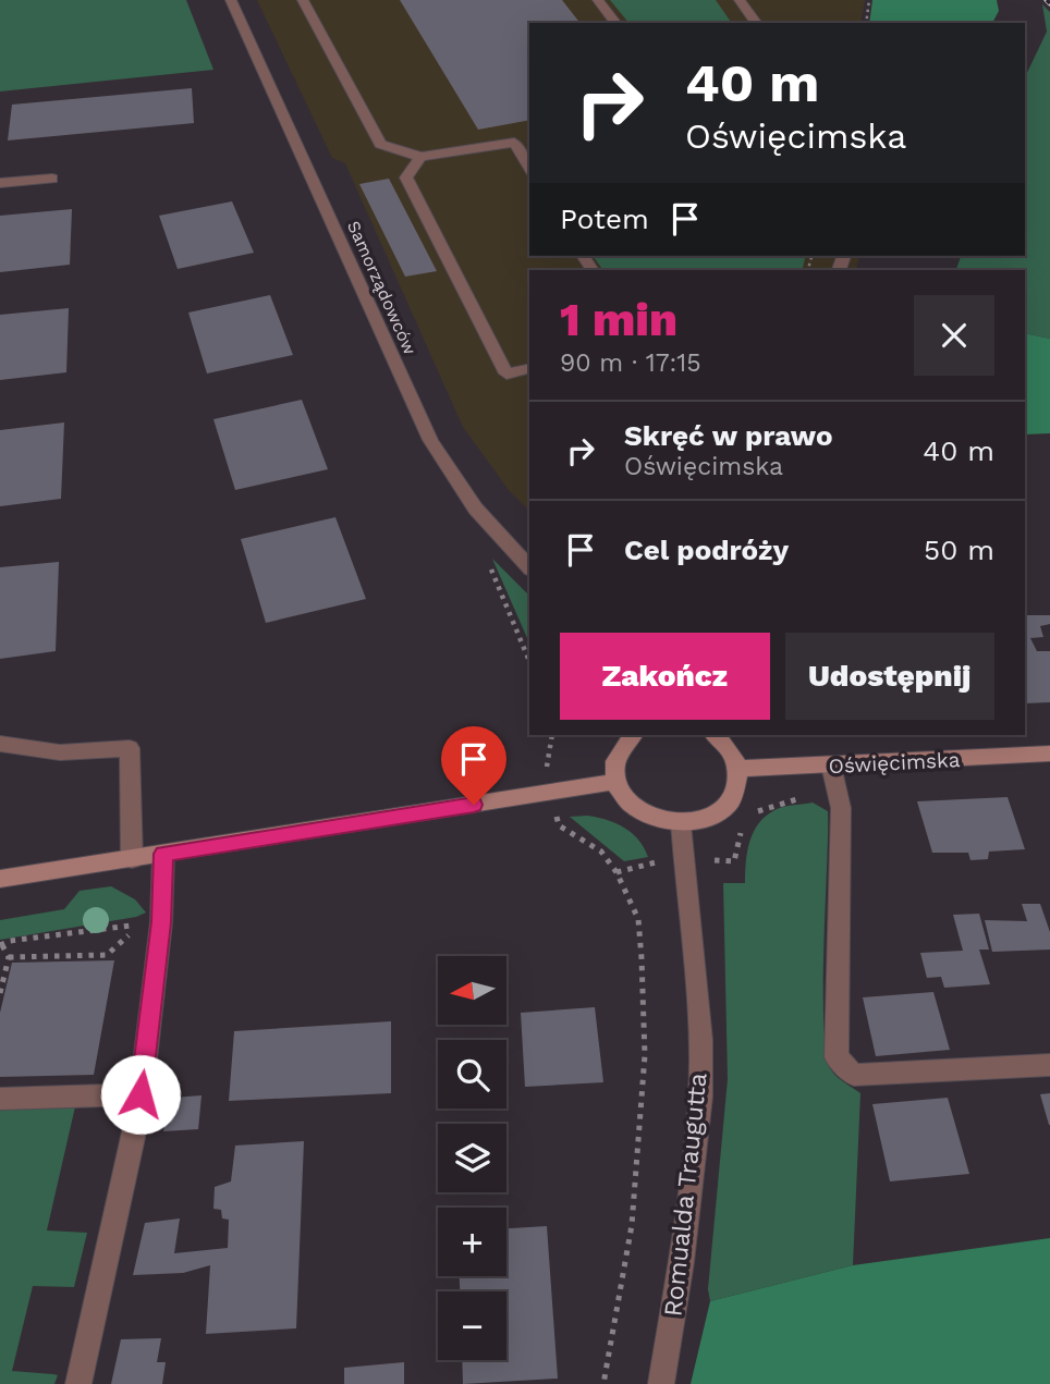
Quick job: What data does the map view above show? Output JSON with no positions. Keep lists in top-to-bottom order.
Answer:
{
  "streets": {
    "street": ["Samorządowców", "Oświęcimska", "Romualda Traugutta"]
  },
  "north": "left",
  "page": {
    "turn": ["40 m", "Oświęcimska"],
    "then": "Potem",
    "heading": ["1 min", "90 m · 17:15"],
    "list": [
      {
        "name": "Skręć w prawo",
        "note": "Oświęcimska",
        "value": "40 m"
      },
      {
        "name": "Cel podróży",
        "value": "50 m"
      }
    ],
    "buttons": ["Zakończ", "Udostępnij"],
    "map_buttons": ["+", "−"]
  }
}
